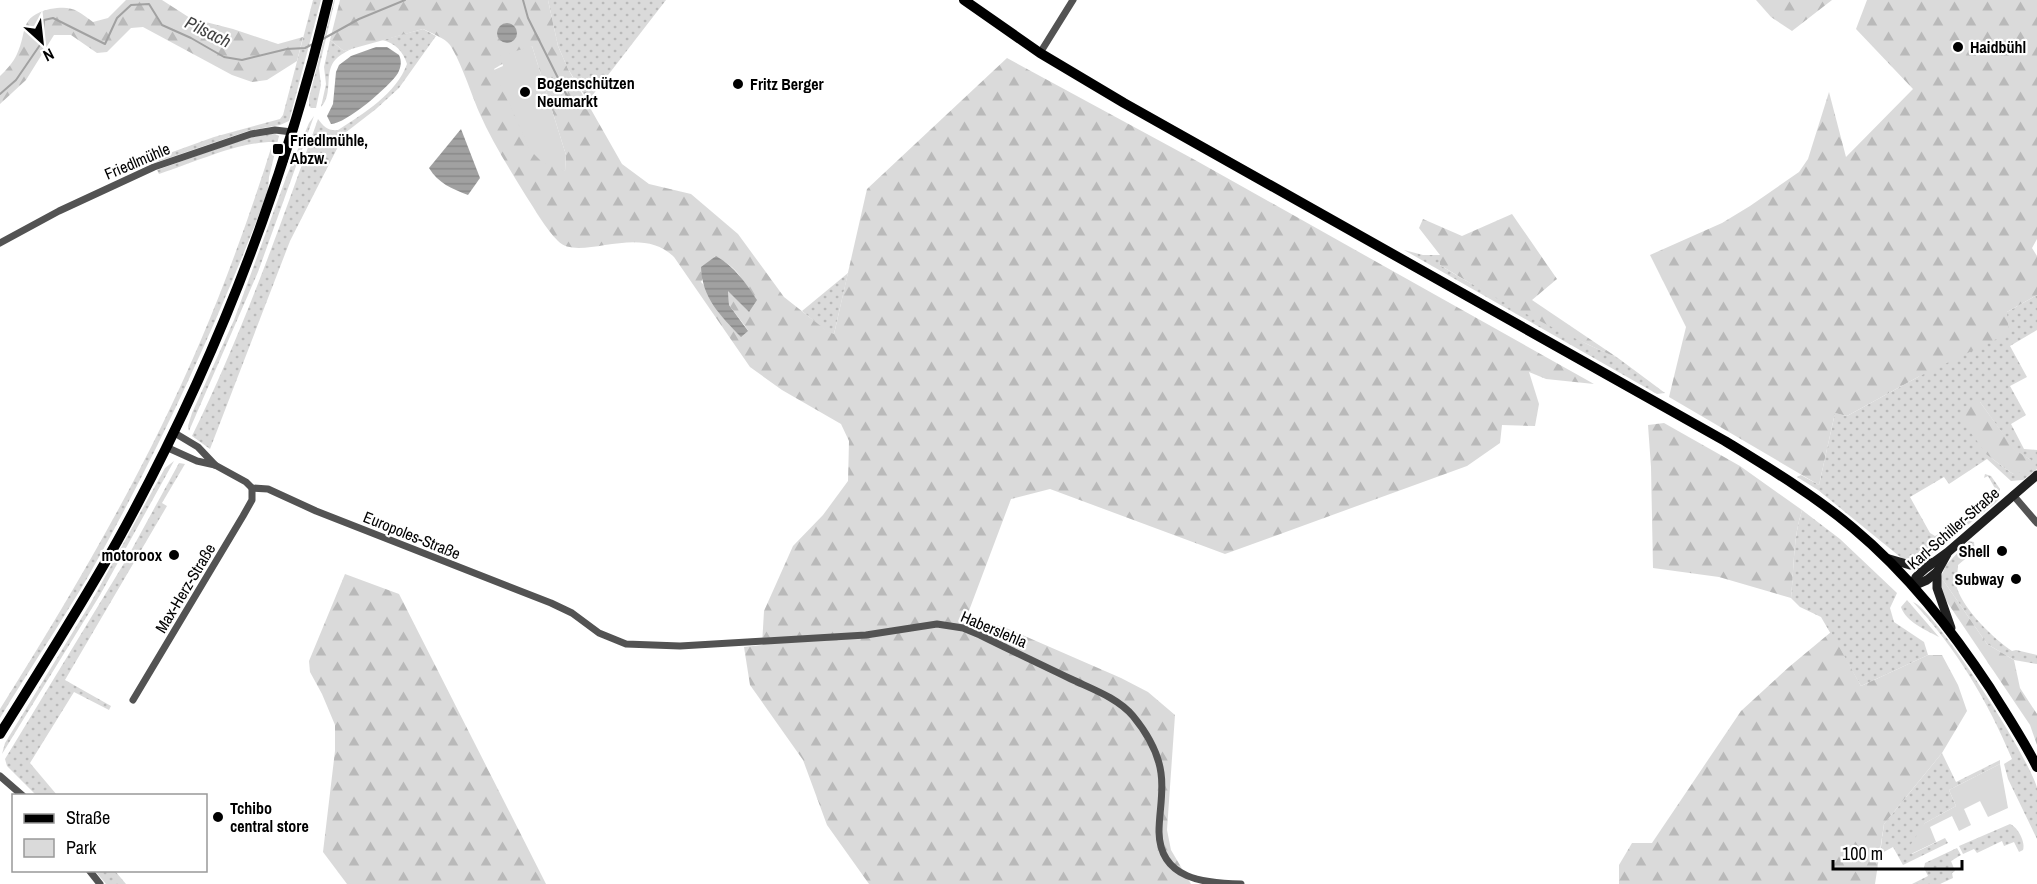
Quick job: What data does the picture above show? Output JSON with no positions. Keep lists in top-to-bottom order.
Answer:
{
  "streets": {
    "street": [
      "Friedlmühle",
      "Karl-Schiller-Straße",
      "Europoles-Straße",
      "Max-Herz-Straße",
      "Haberslehla"
    ]
  },
  "crossings": [
    ["Europoles-Straße", "Max-Herz-Straße"],
    ["Europoles-Straße", "Haberslehla"]
  ],
  "water": ["Pilsach"],
  "places": {
    "other": [
      "Haidbühl",
      "Fritz Berger",
      "Bogenschützen Neumarkt",
      "Shell",
      "motoroox",
      "Subway",
      "Tchibo central store"
    ],
    "transit": ["Friedlmühle, Abzw."]
  },
  "legend": ["Straße", "Park"],
  "scale_bar": "100 m",
  "north": "bottom right"
}
